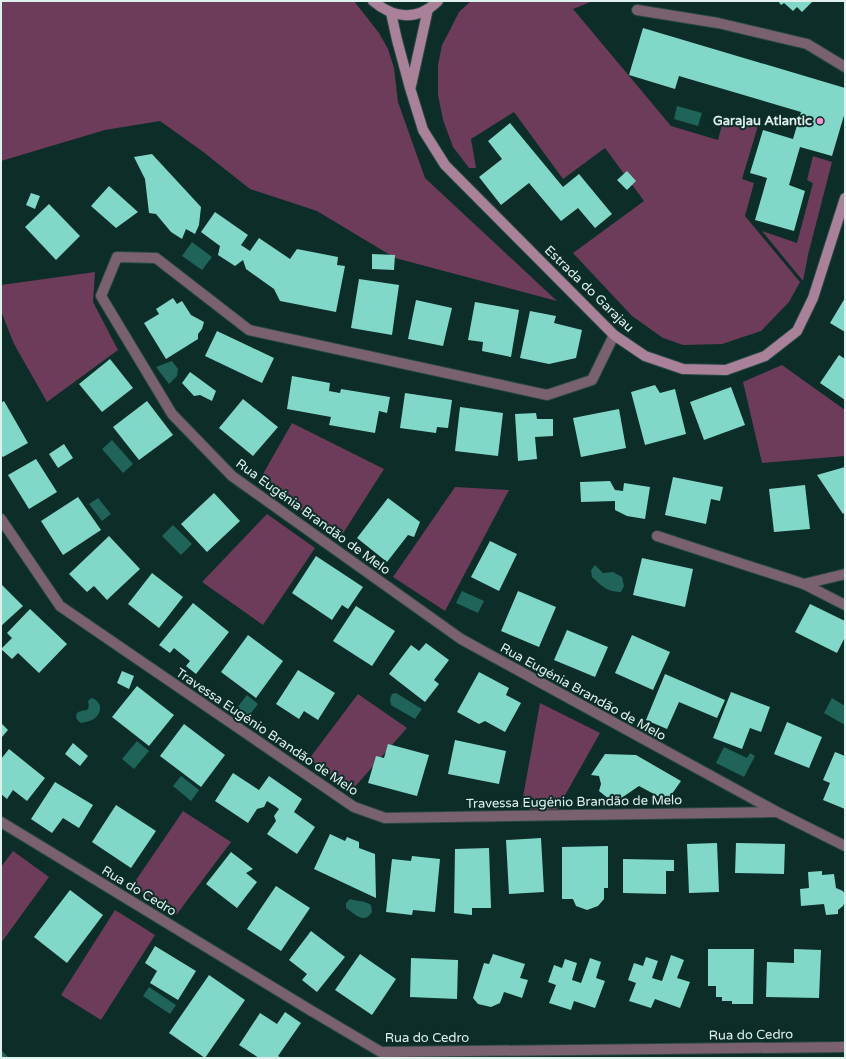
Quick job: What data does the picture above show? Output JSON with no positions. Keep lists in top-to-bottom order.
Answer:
{
  "streets": {
    "street": [
      "Estrada do Garajau",
      "Rua Eugénia Brandão de Melo",
      "Travessa Eugénio Brandão de Melo",
      "Rua do Cedro"
    ]
  },
  "crossings": [
    ["Estrada do Garajau", "Rua Eugénia Brandão de Melo"],
    ["Rua Eugénia Brandão de Melo", "Travessa Eugénio Brandão de Melo"]
  ],
  "places": ["Garajau Atlantic"]
}
